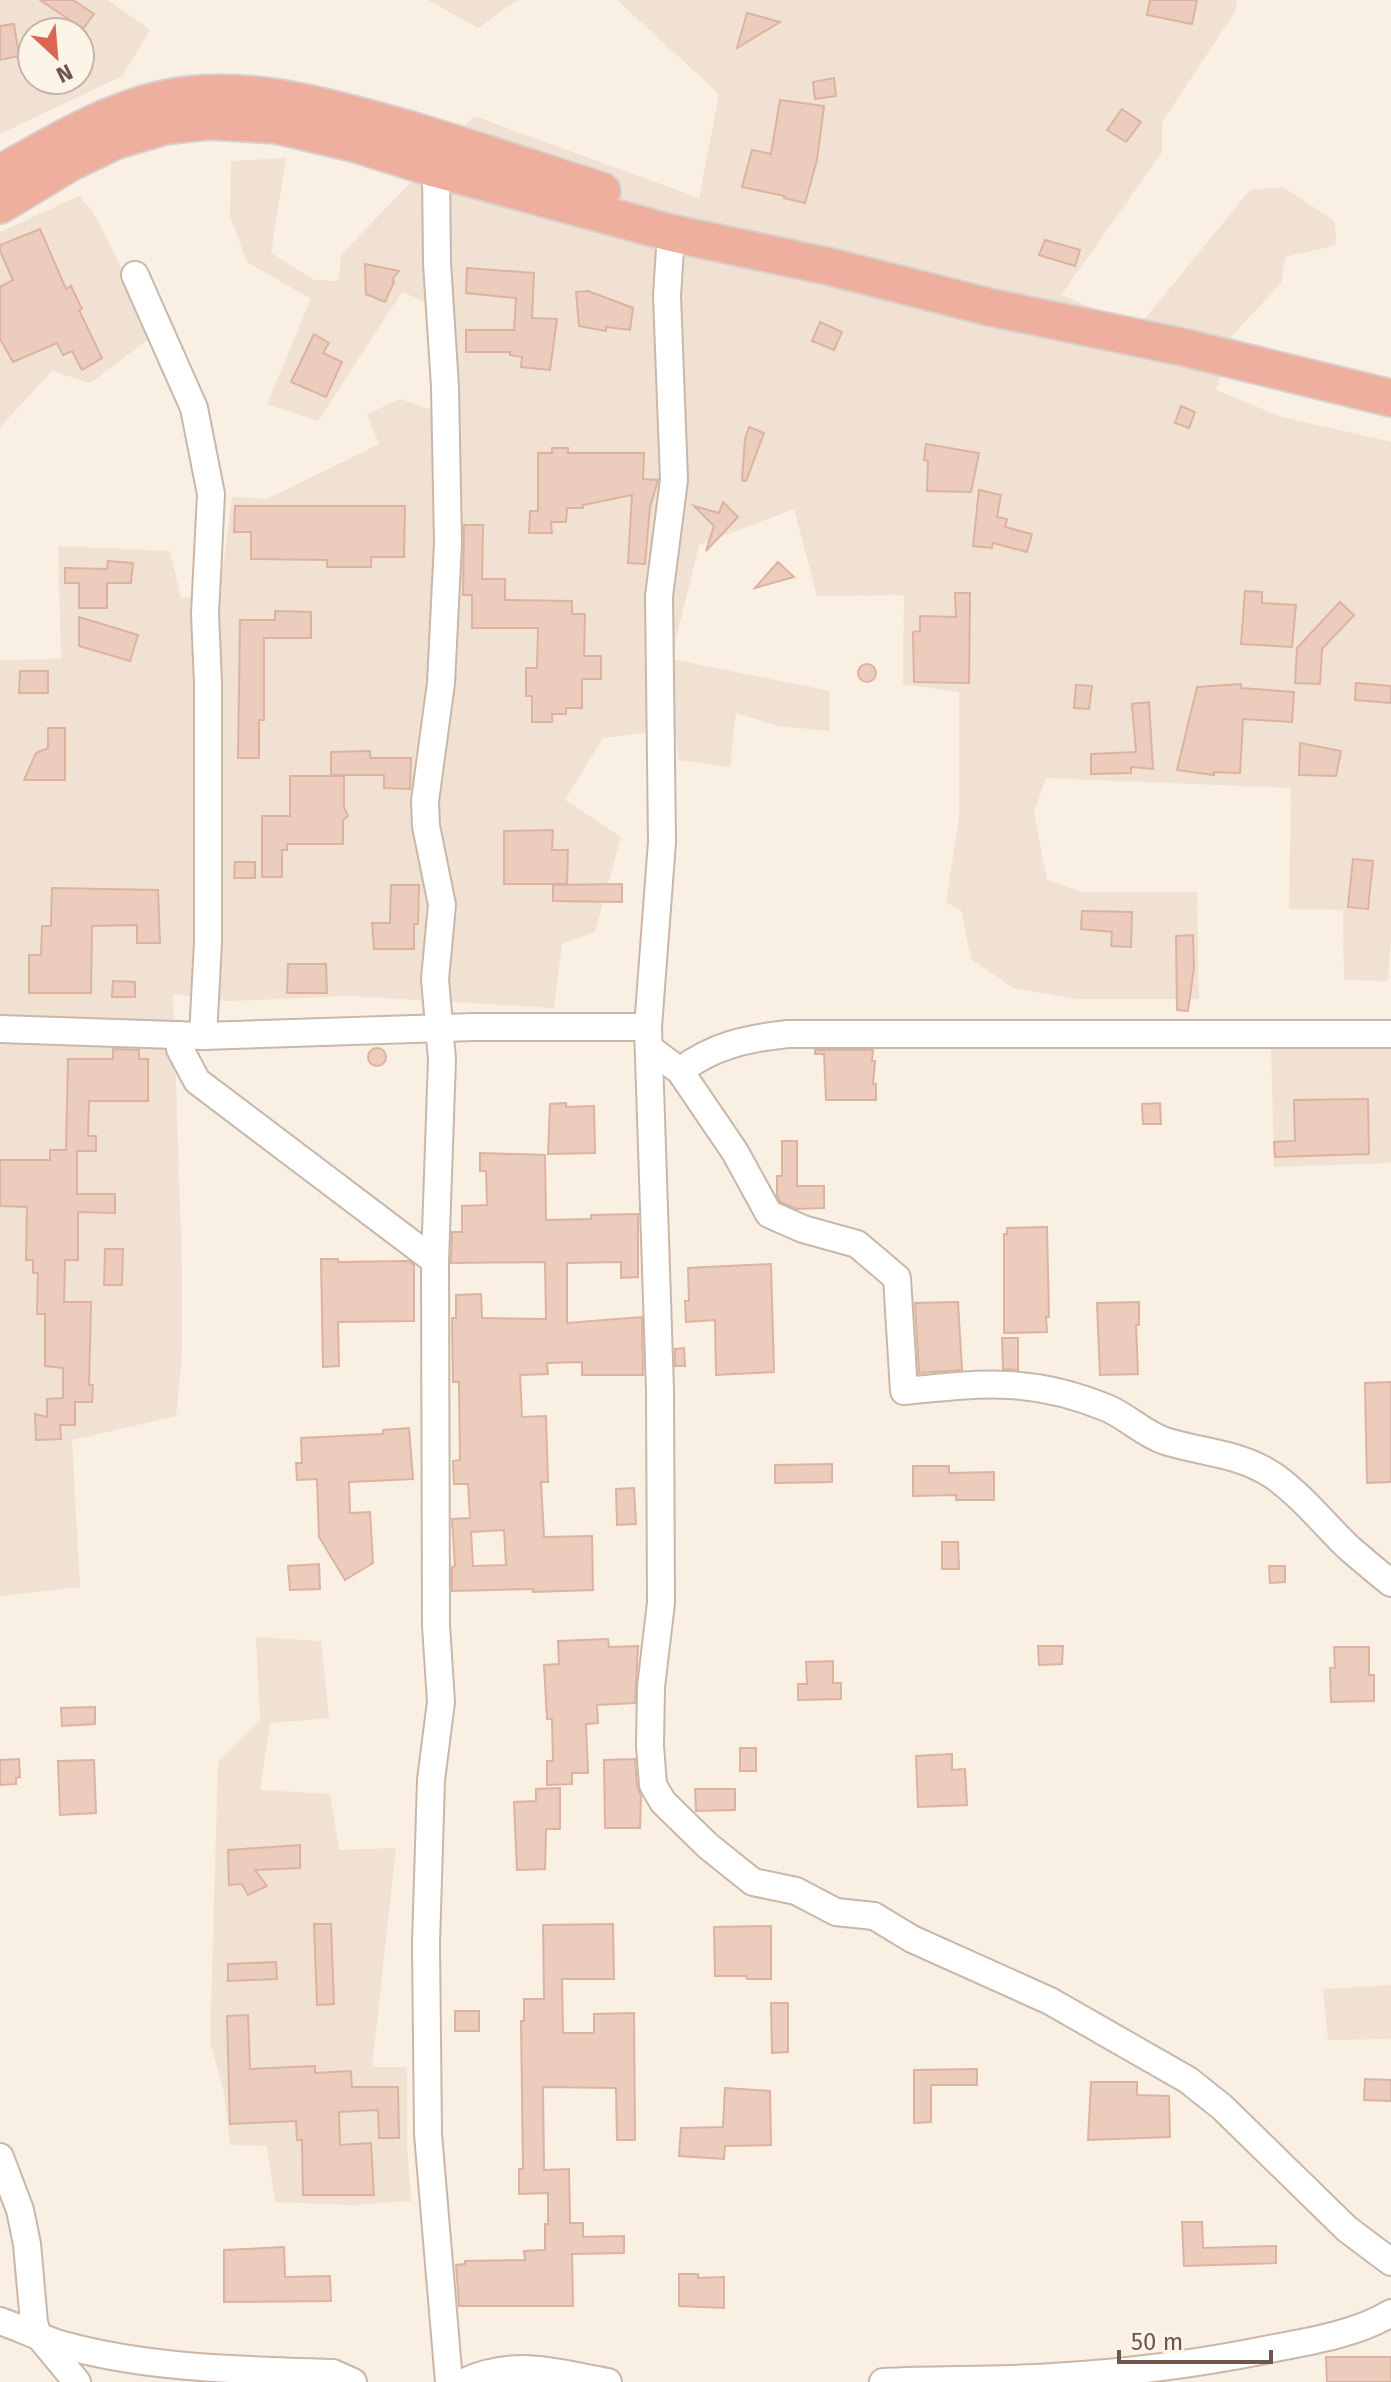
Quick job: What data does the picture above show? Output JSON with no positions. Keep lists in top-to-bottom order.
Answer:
{
  "scale_bar": "50 m",
  "north": "bottom right"
}
